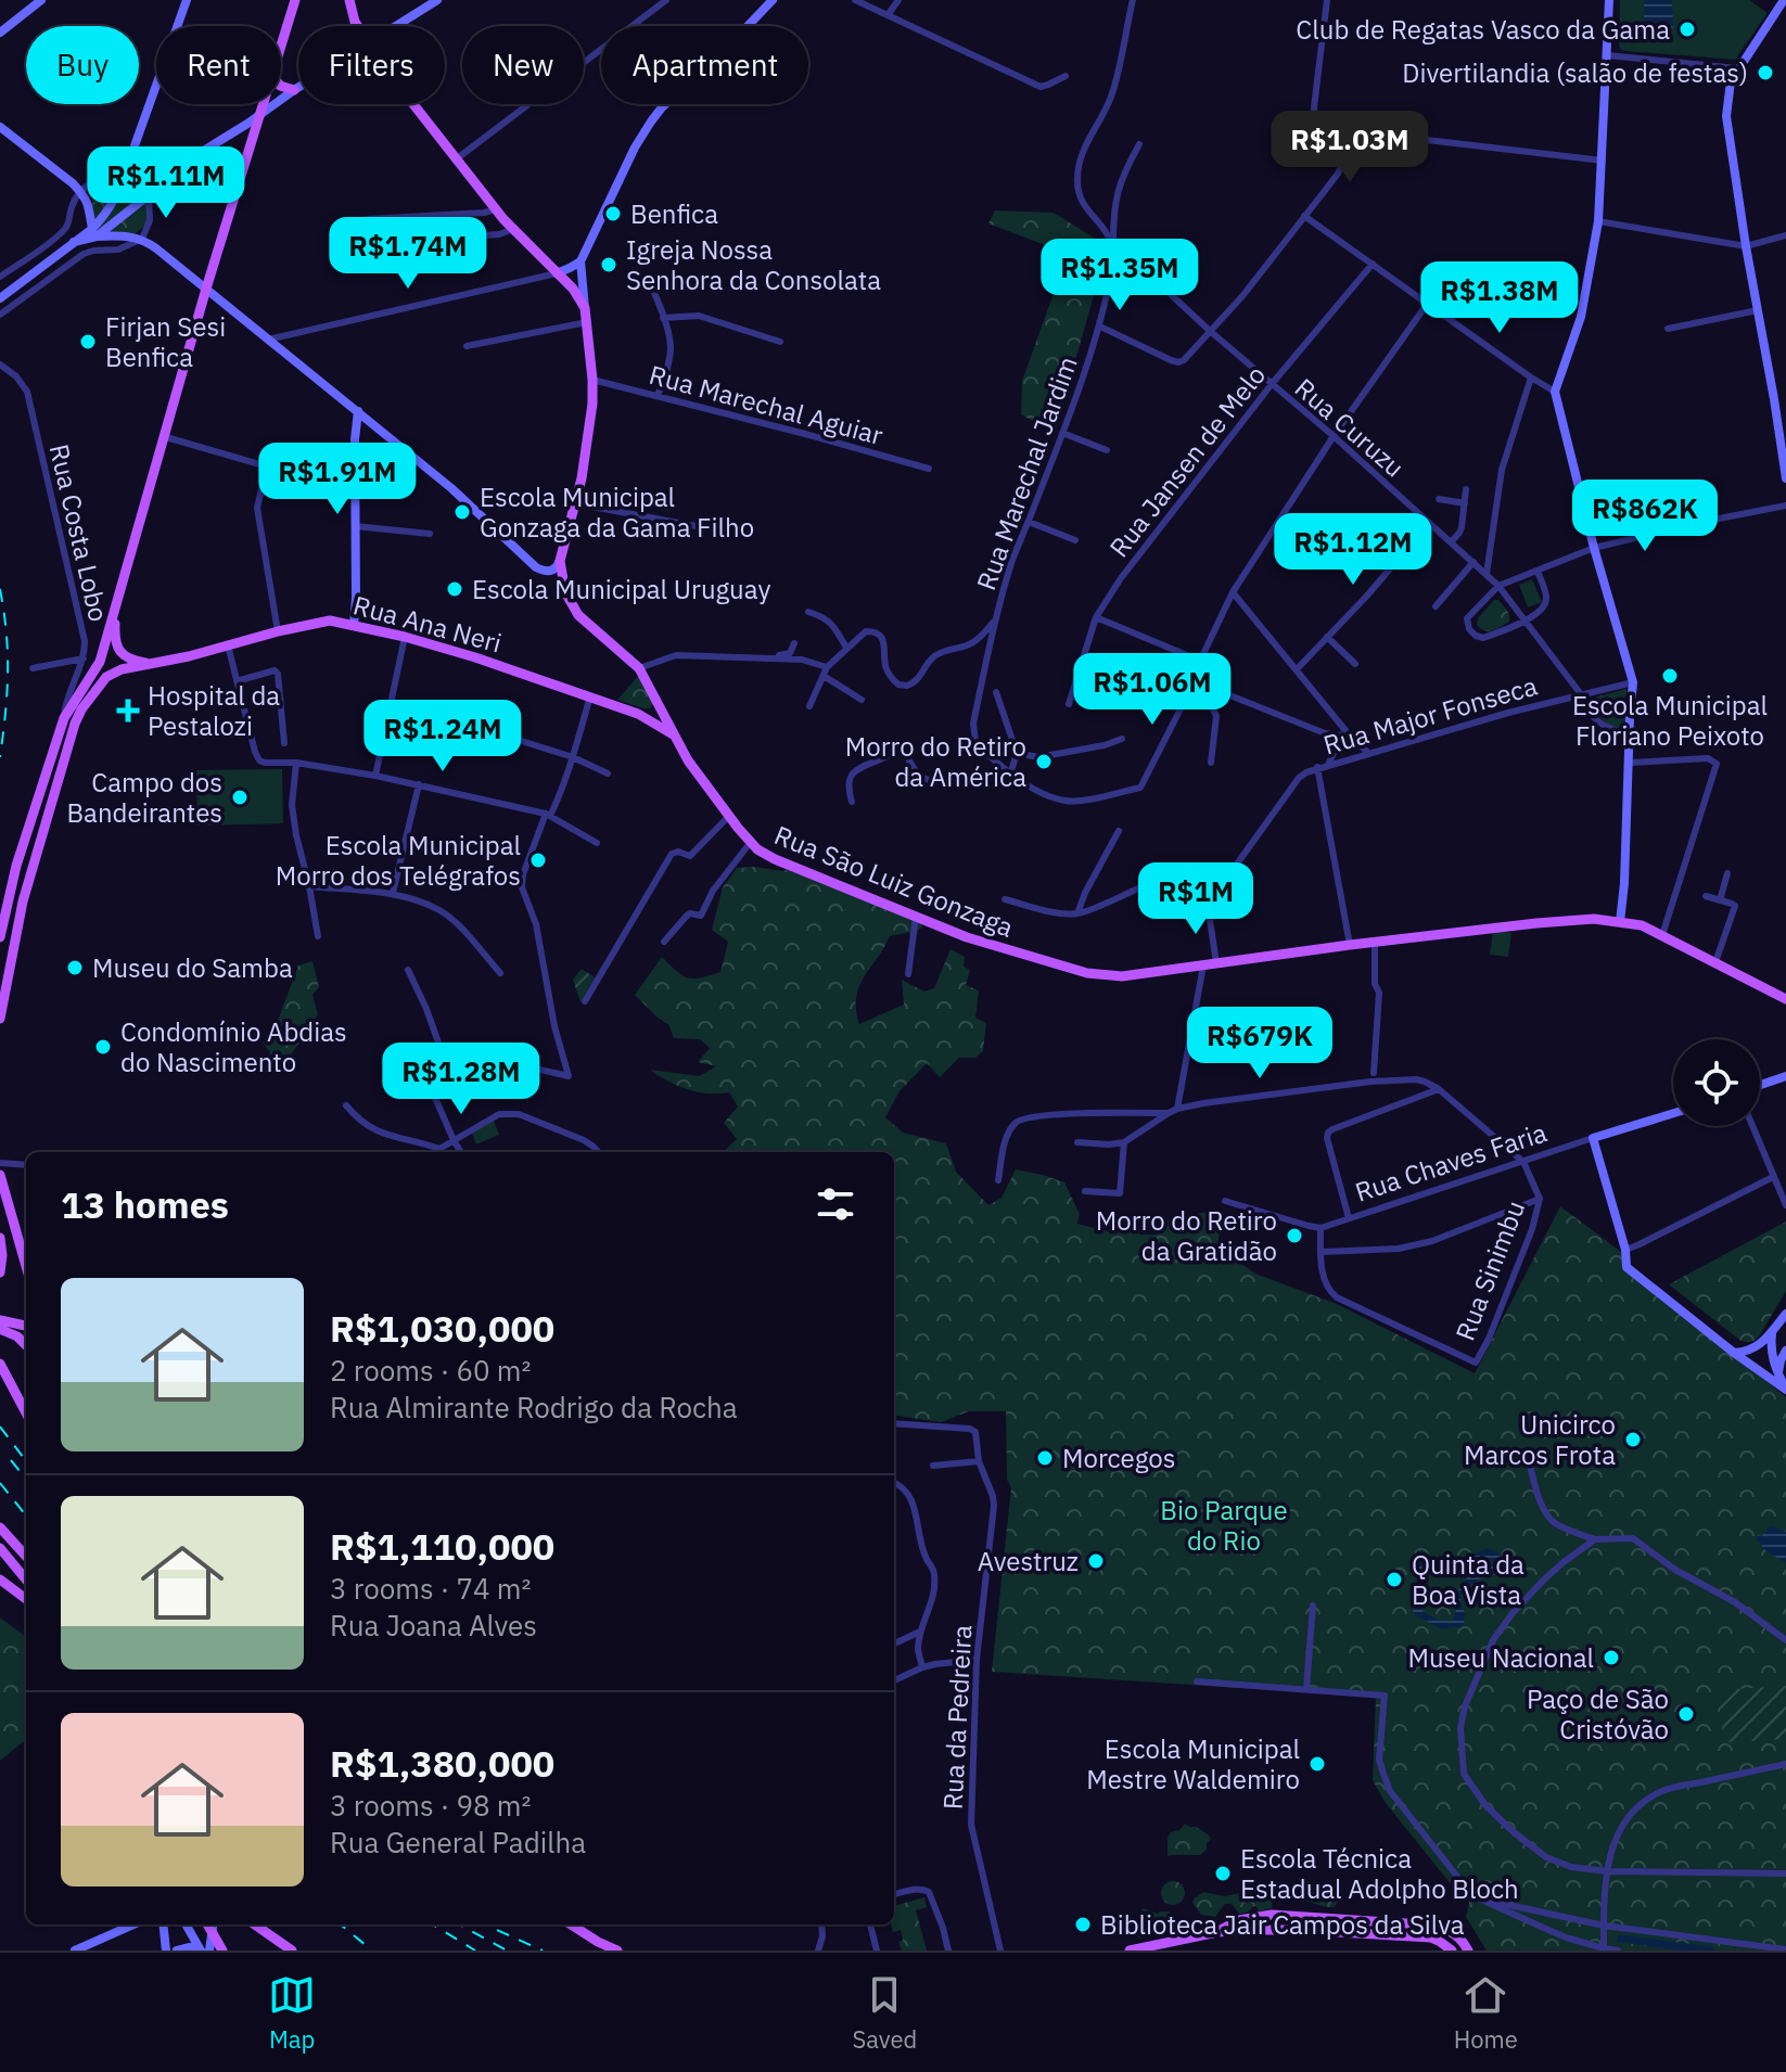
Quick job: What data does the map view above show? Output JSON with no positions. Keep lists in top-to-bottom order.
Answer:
{
  "streets": {
    "main road": ["Rua Ana Neri", "Rua São Luiz Gonzaga"],
    "street": [
      "Rua Marechal Aguiar",
      "Rua Curuzu",
      "Rua Jansen de Melo",
      "Rua Marechal Jardim",
      "Rua Costa Lobo",
      "Rua Major Fonseca",
      "Rua Chaves Faria",
      "Rua Sinimbu",
      "Rua da Pedreira"
    ]
  },
  "crossings": [
    ["Rua Marechal Aguiar", "Rua São Luiz Gonzaga"],
    ["Rua Curuzu", "Rua Jansen de Melo"],
    ["Rua Curuzu", "Rua Marechal Jardim"],
    ["Rua Curuzu", "Rua Major Fonseca"],
    ["Rua Ana Neri", "Rua São Luiz Gonzaga"],
    ["Rua Chaves Faria", "Rua Sinimbu"]
  ],
  "parks": ["Bio Parque do Rio"],
  "places": {
    "other": [
      "Club de Regatas Vasco da Gama",
      "Divertilandia (salão de festas)",
      "Benfica",
      "Igreja Nossa Senhora da Consolata",
      "Firjan Sesi Benfica",
      "Escola Municipal Gonzaga da Gama Filho",
      "Escola Municipal Uruguay",
      "Escola Municipal Floriano Peixoto",
      "Morro do Retiro da América",
      "Campo dos Bandeirantes",
      "Escola Municipal Morro dos Telégrafos",
      "Museu do Samba",
      "Condomínio Abdias do Nascimento",
      "Morro do Retiro da Gratidão",
      "Unicirco Marcos Frota",
      "Morcegos",
      "Avestruz",
      "Quinta da Boa Vista",
      "Museu Nacional",
      "Paço de São Cristóvão",
      "Escola Municipal Mestre Waldemiro",
      "Escola Técnica Estadual Adolpho Bloch",
      "Biblioteca Jair Campos da Silva"
    ],
    "health": ["Hospital da Pestalozi"]
  },
  "page": {
    "chip": [
      "Buy",
      "Rent",
      "Filters",
      "New",
      "Apartment"
    ],
    "price": [
      "R$1.03M",
      "R$1.11M",
      "R$1.74M",
      "R$1.35M",
      "R$1.38M",
      "R$1.91M",
      "R$862K",
      "R$1.12M",
      "R$1.06M",
      "R$1.24M",
      "R$1M",
      "R$679K",
      "R$1.28M"
    ],
    "heading": "13 homes",
    "list": [
      {
        "name": "R$1,030,000",
        "note": "2 rooms · 60 m² · Rua Almirante Rodrigo da Rocha"
      },
      {
        "name": "R$1,110,000",
        "note": "3 rooms · 74 m² · Rua Joana Alves"
      },
      {
        "name": "R$1,380,000",
        "note": "3 rooms · 98 m² · Rua General Padilha"
      }
    ],
    "tabs": ["Map", "Saved", "Home"]
  }
}
